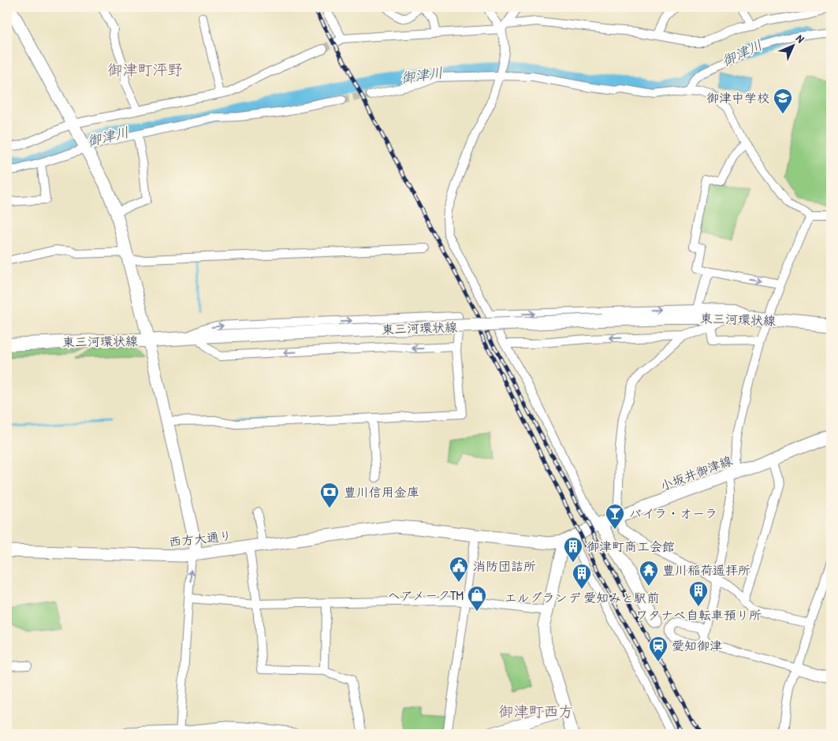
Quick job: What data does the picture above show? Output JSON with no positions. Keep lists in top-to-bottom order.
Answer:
{
  "streets": {
    "main road": ["東三河環状線"],
    "street": ["小坂井御津線", "西方大通り"]
  },
  "crossings": [
    ["小坂井御津線", "西方大通り"]
  ],
  "districts": ["御津町泙野", "御津町西方"],
  "water": ["御津川"],
  "places": {
    "school or university": ["御津中学校"],
    "bank": ["豊川信用金庫"],
    "bar": ["バイラ・オーラ"],
    "building": ["御津町商工会館", "エルグランデ 愛知みと駅前", "ワタナベ自転車預り所"],
    "public building": ["消防団詰所"],
    "temple": ["豊川稲荷遥拝所"],
    "shop": ["ヘアメークTM"],
    "station": ["愛知御津"]
  },
  "north": "top right"
}
